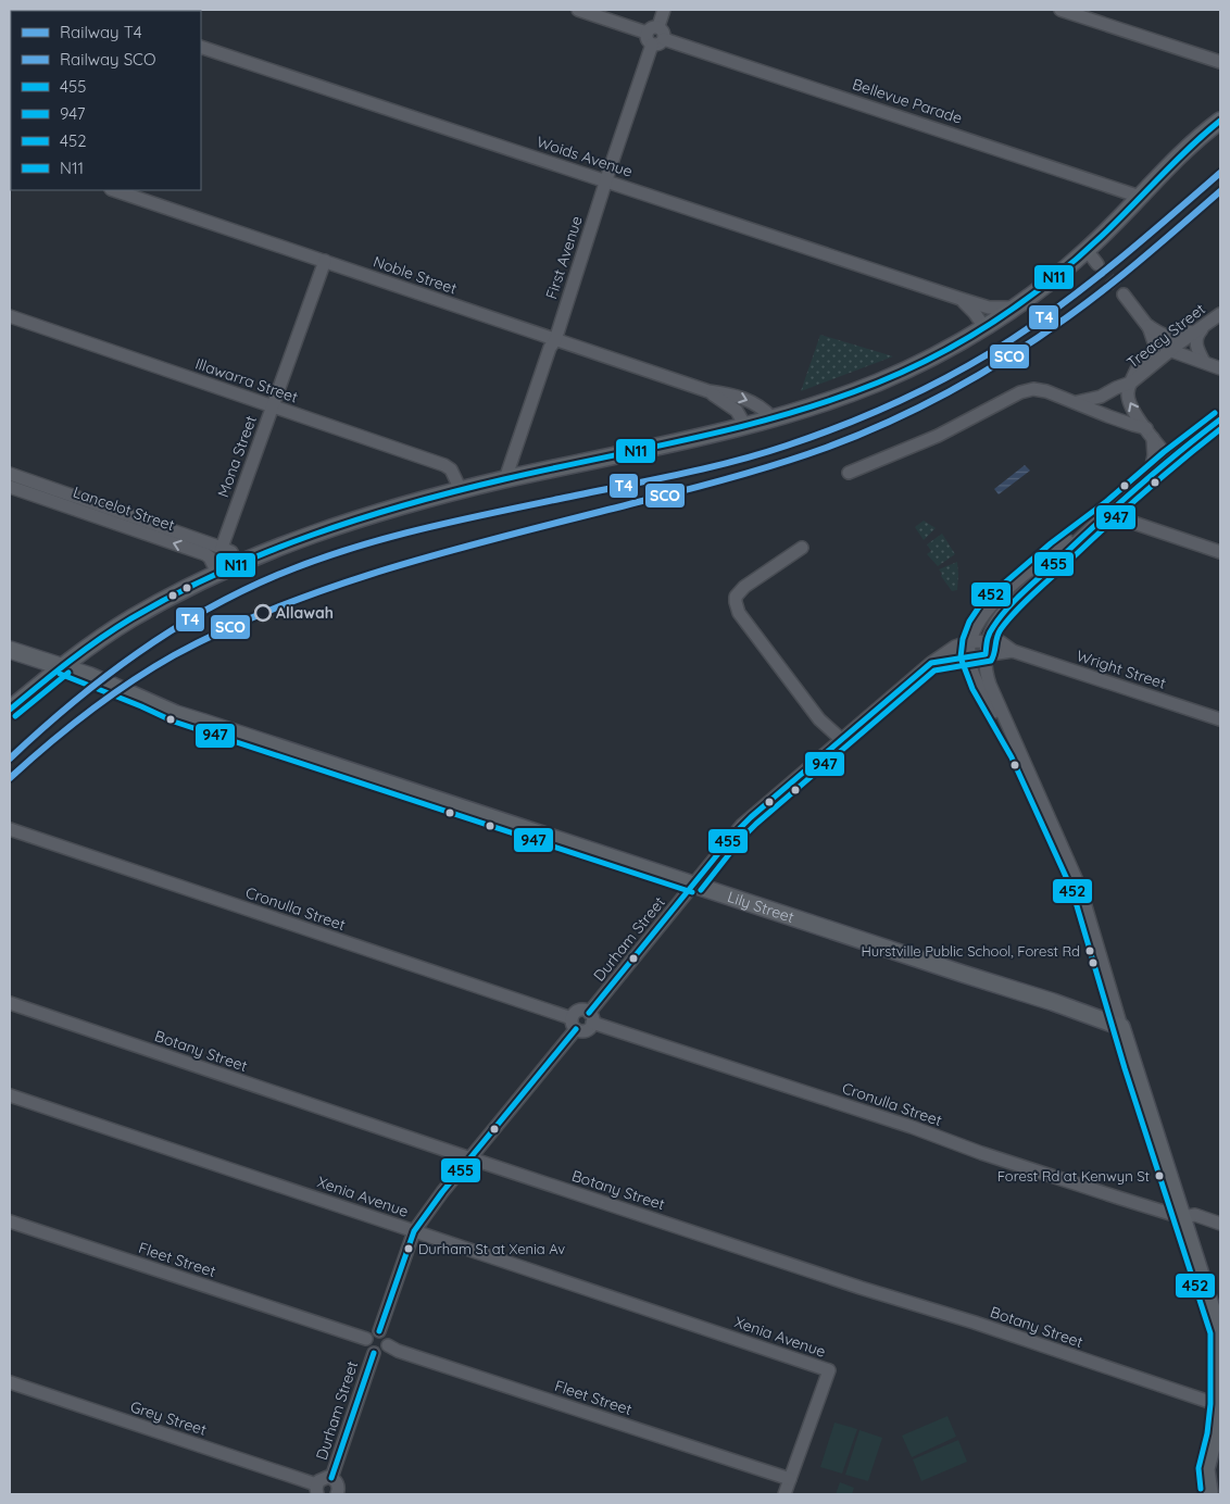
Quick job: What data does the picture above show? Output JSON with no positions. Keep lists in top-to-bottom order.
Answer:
{
  "streets": {
    "main road": ["Lily Street"],
    "street": [
      "Bellevue Parade",
      "Woids Avenue",
      "First Avenue",
      "Noble Street",
      "Treacy Street",
      "Illawarra Street",
      "Mona Street",
      "Lancelot Street",
      "Wright Street",
      "Cronulla Street",
      "Durham Street",
      "Botany Street",
      "Xenia Avenue",
      "Fleet Street",
      "Grey Street"
    ]
  },
  "crossings": [
    ["Bellevue Parade", "First Avenue"],
    ["Woids Avenue", "First Avenue"],
    ["First Avenue", "Noble Street"],
    ["Noble Street", "Mona Street"],
    ["Illawarra Street", "Mona Street"],
    ["Mona Street", "Lancelot Street"],
    ["Wright Street", "Durham Street"],
    ["Lily Street", "Durham Street"],
    ["Cronulla Street", "Durham Street"],
    ["Durham Street", "Fleet Street"],
    ["Xenia Avenue", "Fleet Street"]
  ],
  "places": [
    "Allawah",
    "Hurstville Public School, Forest Rd",
    "Forest Rd at Kenwyn St",
    "Durham St at Xenia Av"
  ],
  "lines": [
    "transit line N11",
    "rail line T4",
    "rail line SCO",
    "transit line 452",
    "transit line 455",
    "transit line 947"
  ],
  "legend": [
    "Railway T4",
    "Railway SCO",
    "455",
    "947",
    "452",
    "N11"
  ]
}
